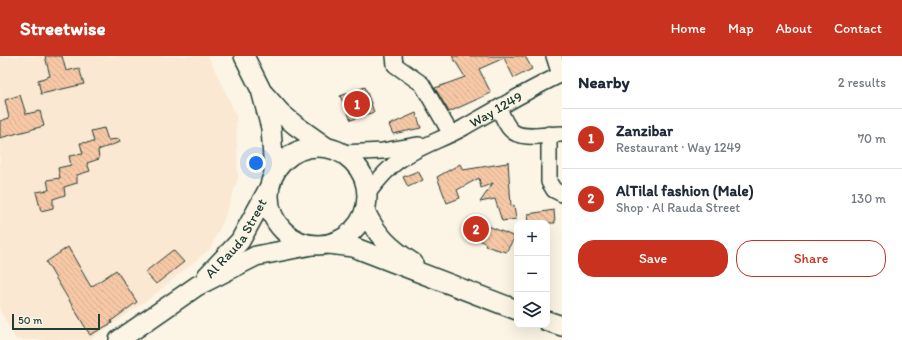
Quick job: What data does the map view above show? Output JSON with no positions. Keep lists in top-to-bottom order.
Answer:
{
  "streets": {
    "main road": ["Al Rauda Street"],
    "street": ["Way 1249"]
  },
  "crossings": [
    ["Way 1249", "Al Rauda Street"]
  ],
  "scale_bar": "50 m",
  "page": {
    "header": "Streetwise",
    "nav": [
      "Home",
      "Map",
      "About",
      "Contact"
    ],
    "heading": ["Nearby", "2 results"],
    "pins": ["1", "2"],
    "list": [
      {
        "mark": "1",
        "name": "Zanzibar",
        "note": "Restaurant · Way 1249",
        "value": "70 m"
      },
      {
        "mark": "2",
        "name": "AlTilal fashion (Male)",
        "note": "Shop · Al Rauda Street",
        "value": "130 m"
      }
    ],
    "map_buttons": ["+", "−"],
    "buttons": ["Save", "Share"],
    "scale": "50 m"
  }
}
